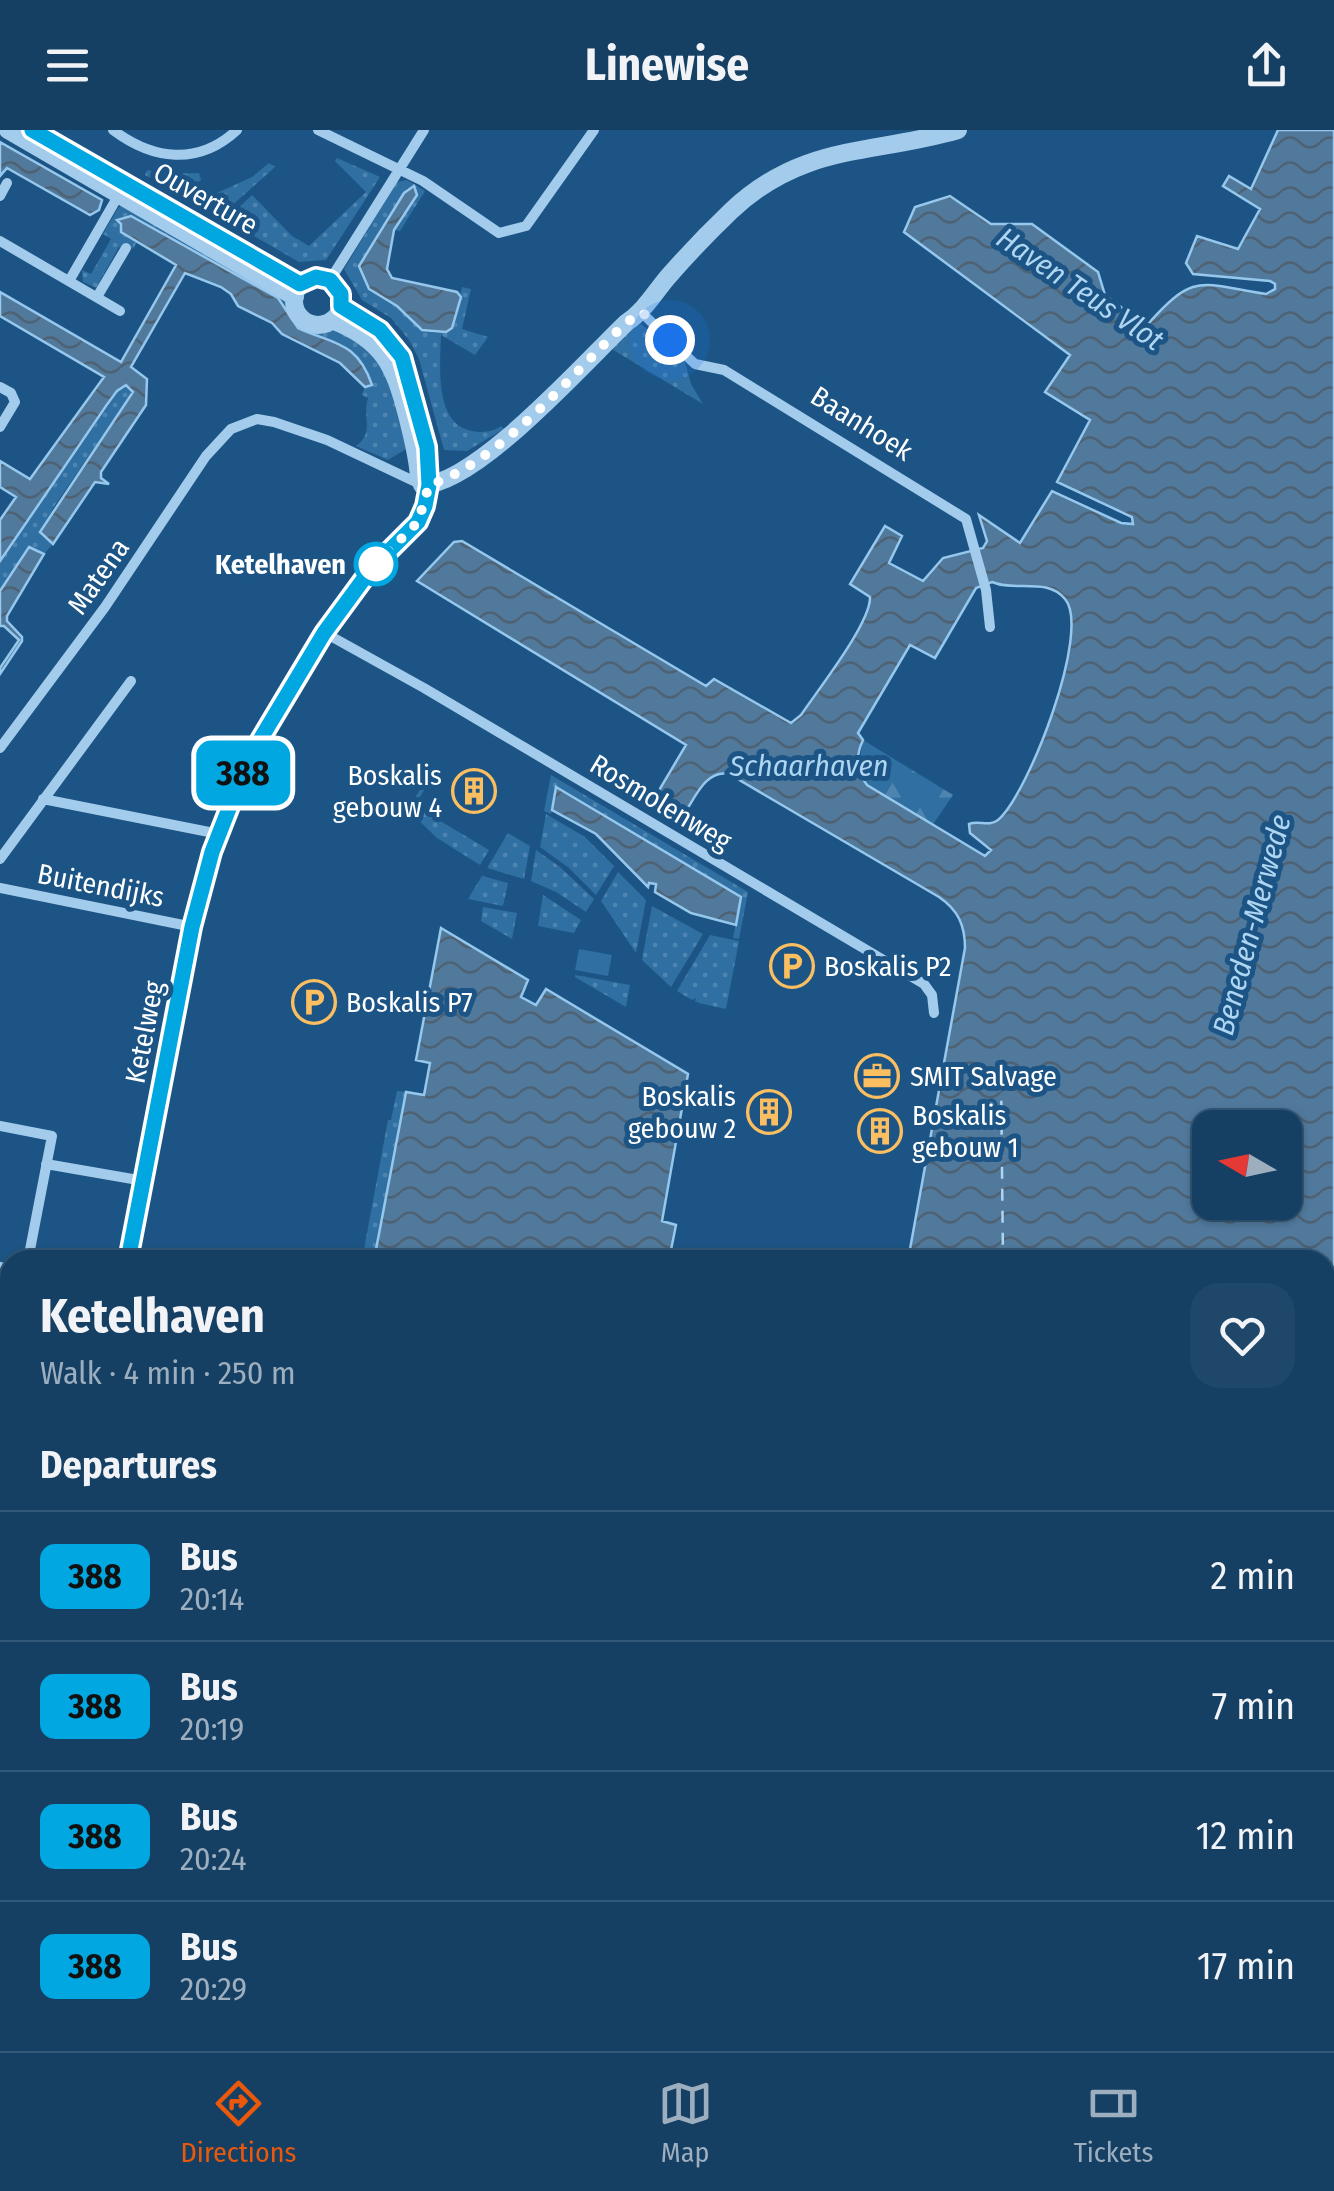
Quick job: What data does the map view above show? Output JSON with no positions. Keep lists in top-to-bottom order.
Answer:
{
  "streets": {
    "street": [
      "Ouverture",
      "Baanhoek",
      "Matena",
      "Rosmolenweg",
      "Buitendijks",
      "Ketelweg"
    ]
  },
  "crossings": [
    ["Matena", "Ketelweg"],
    ["Rosmolenweg", "Ketelweg"],
    ["Buitendijks", "Ketelweg"]
  ],
  "water": ["Haven Teus Vlot", "Schaarhaven", "Beneden-Merwede"],
  "places": {
    "other": ["Ketelhaven"],
    "building": ["Boskalis gebouw 4", "Boskalis gebouw 2", "Boskalis gebouw 1"],
    "parking": ["Boskalis P2", "Boskalis P7"],
    "office": ["SMIT Salvage"]
  },
  "lines": ["bus line 388"],
  "north": "left",
  "page": {
    "header": "Linewise",
    "on_map": "388",
    "heading": [
      ["Ketelhaven", "Walk · 4 min · 250 m"],
      "Departures"
    ],
    "list": [
      {
        "mark": "388",
        "name": "Bus",
        "note": "20:14",
        "value": "2 min"
      },
      {
        "mark": "388",
        "name": "Bus",
        "note": "20:19",
        "value": "7 min"
      },
      {
        "mark": "388",
        "name": "Bus",
        "note": "20:24",
        "value": "12 min"
      },
      {
        "mark": "388",
        "name": "Bus",
        "note": "20:29",
        "value": "17 min"
      }
    ],
    "tabs": ["Directions", "Map", "Tickets"]
  }
}
